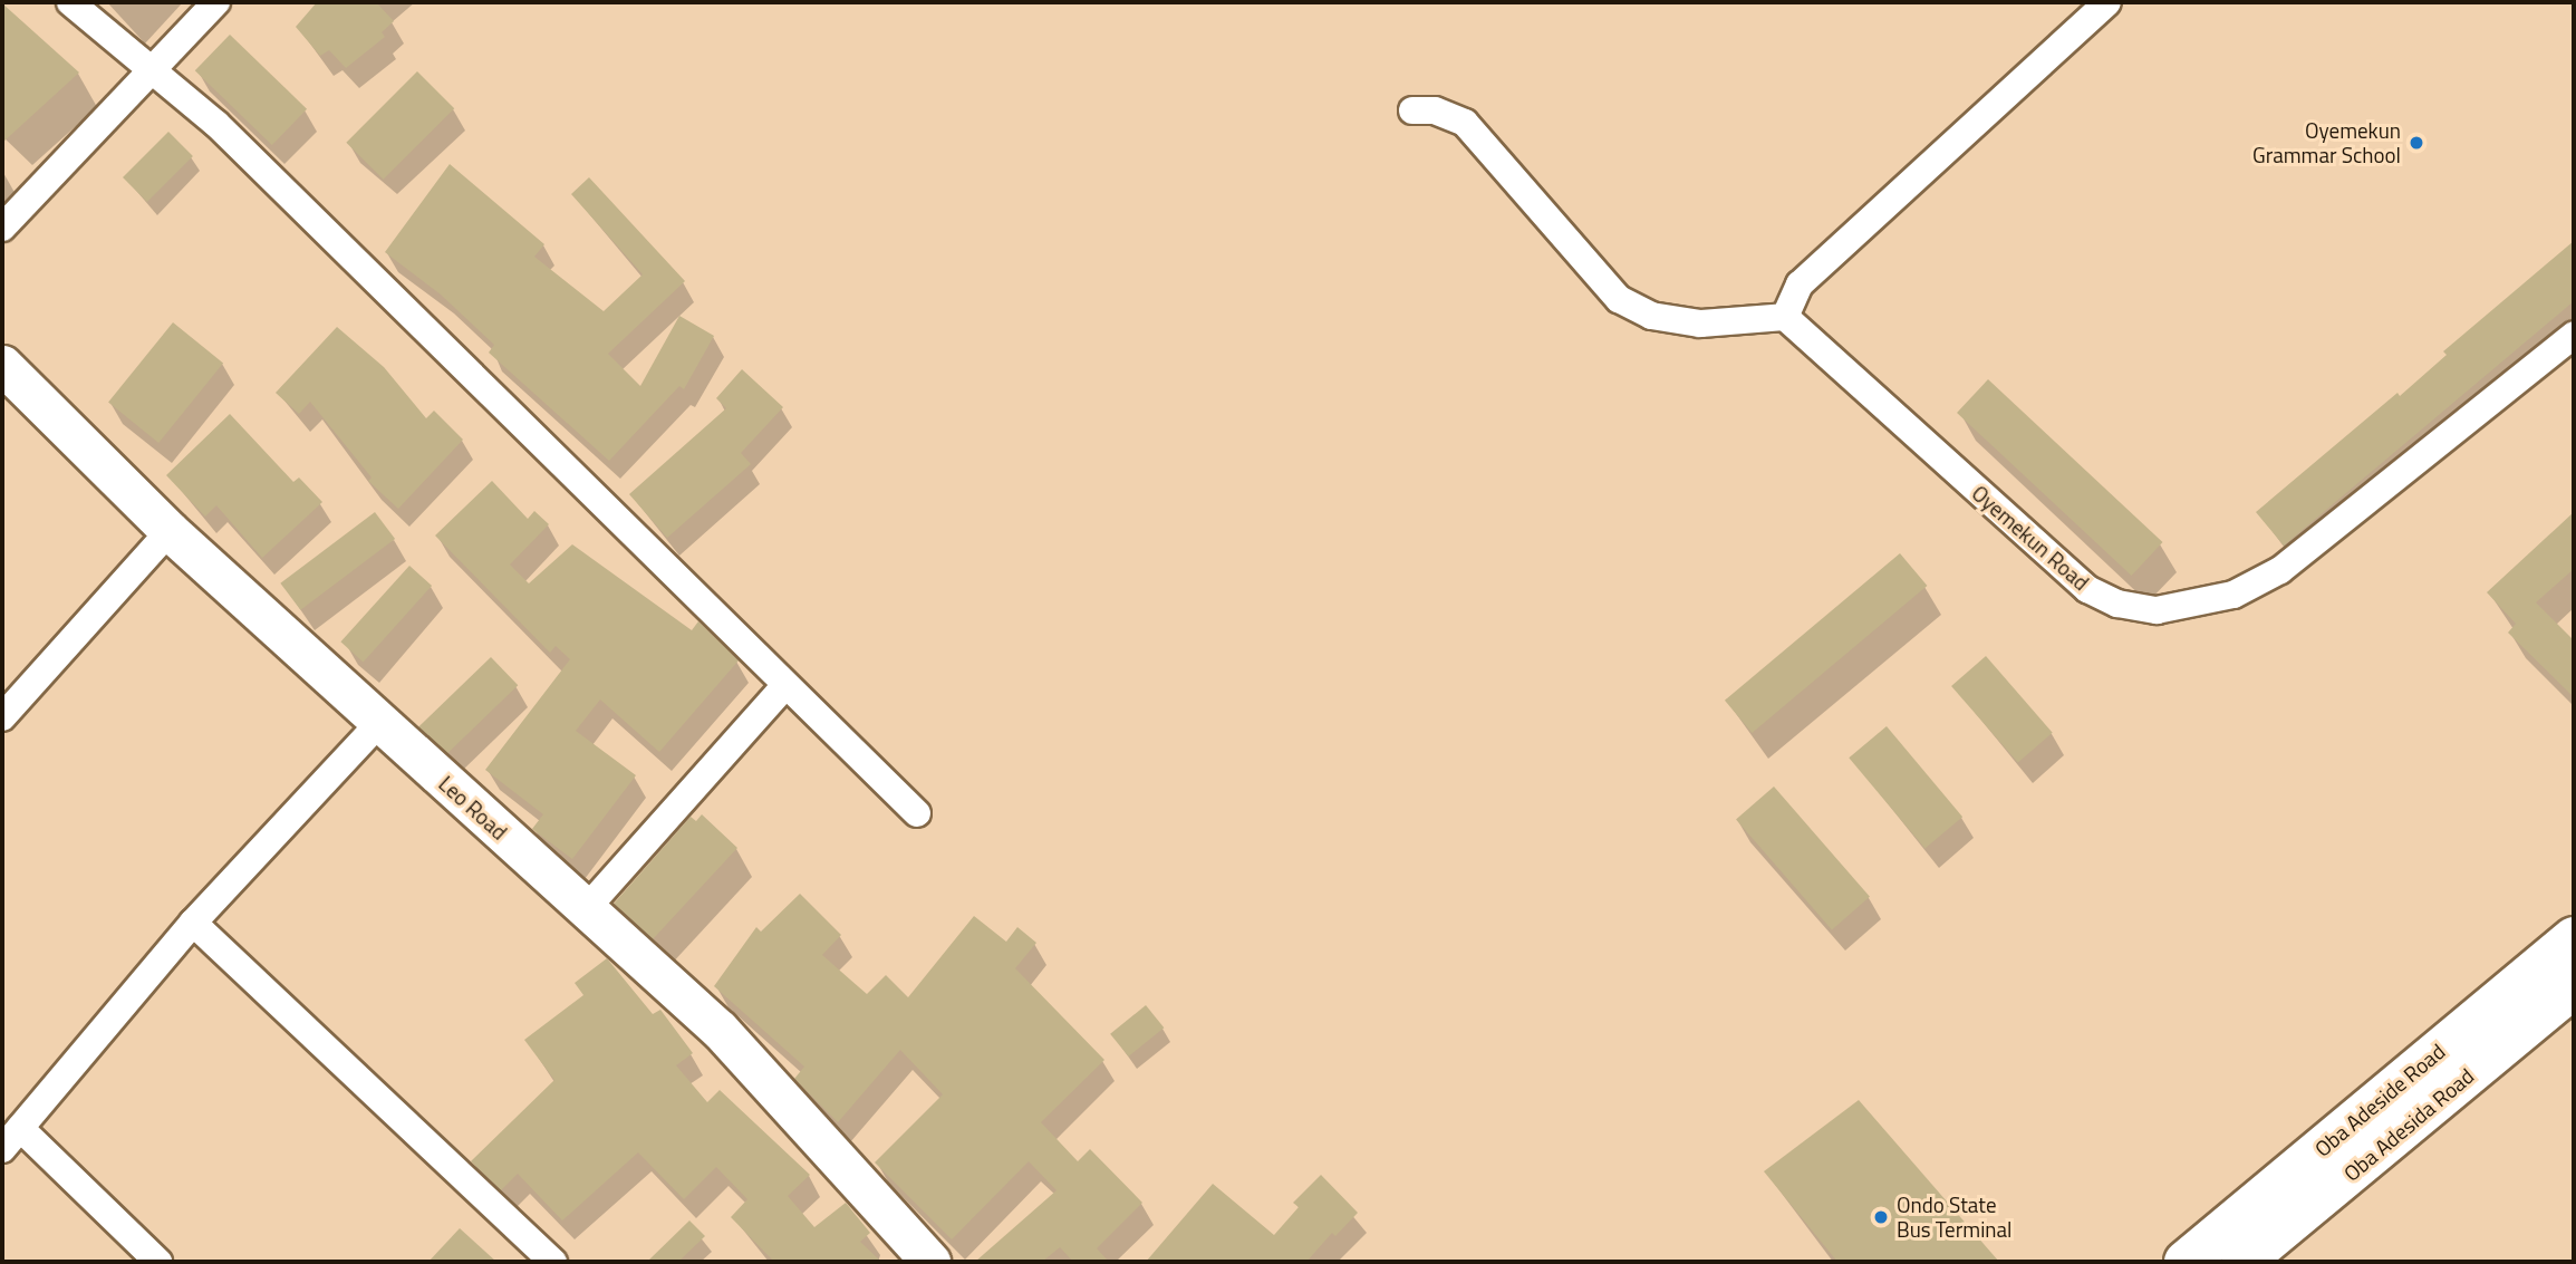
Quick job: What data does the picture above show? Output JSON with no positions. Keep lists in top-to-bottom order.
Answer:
{
  "streets": {
    "main road": ["Oba Adeside Road", "Oba Adesida Road"],
    "street": ["Oyemekun Road", "Leo Road"]
  },
  "places": ["Oyemekun Grammar School", "Ondo State Bus Terminal"]
}
